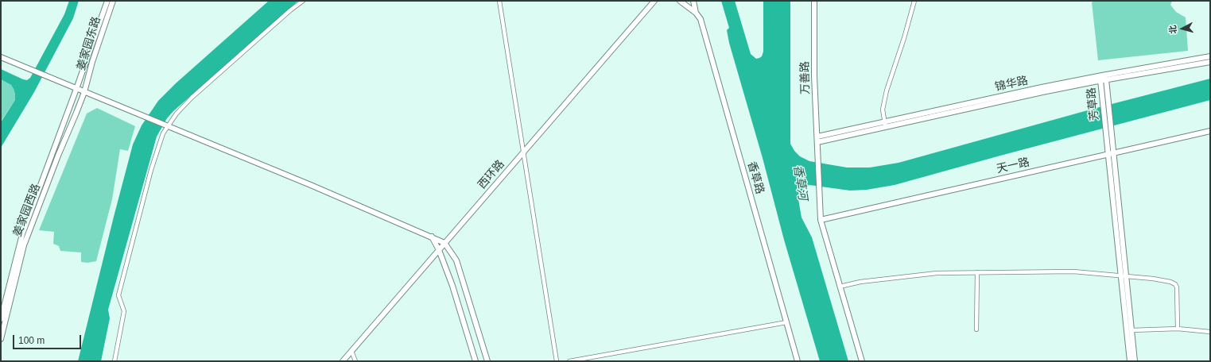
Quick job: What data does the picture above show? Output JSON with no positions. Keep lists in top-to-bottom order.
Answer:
{
  "streets": {
    "street": [
      "姜家园东路",
      "万善路",
      "锦华路",
      "芳草路",
      "天一路",
      "西环路",
      "香草路",
      "姜家园西路"
    ]
  },
  "crossings": [
    ["姜家园东路", "姜家园西路"],
    ["万善路", "锦华路"],
    ["万善路", "天一路"],
    ["锦华路", "芳草路"],
    ["芳草路", "天一路"]
  ],
  "water": ["香草河"],
  "scale_bar": "100 m",
  "north": "left"
}
